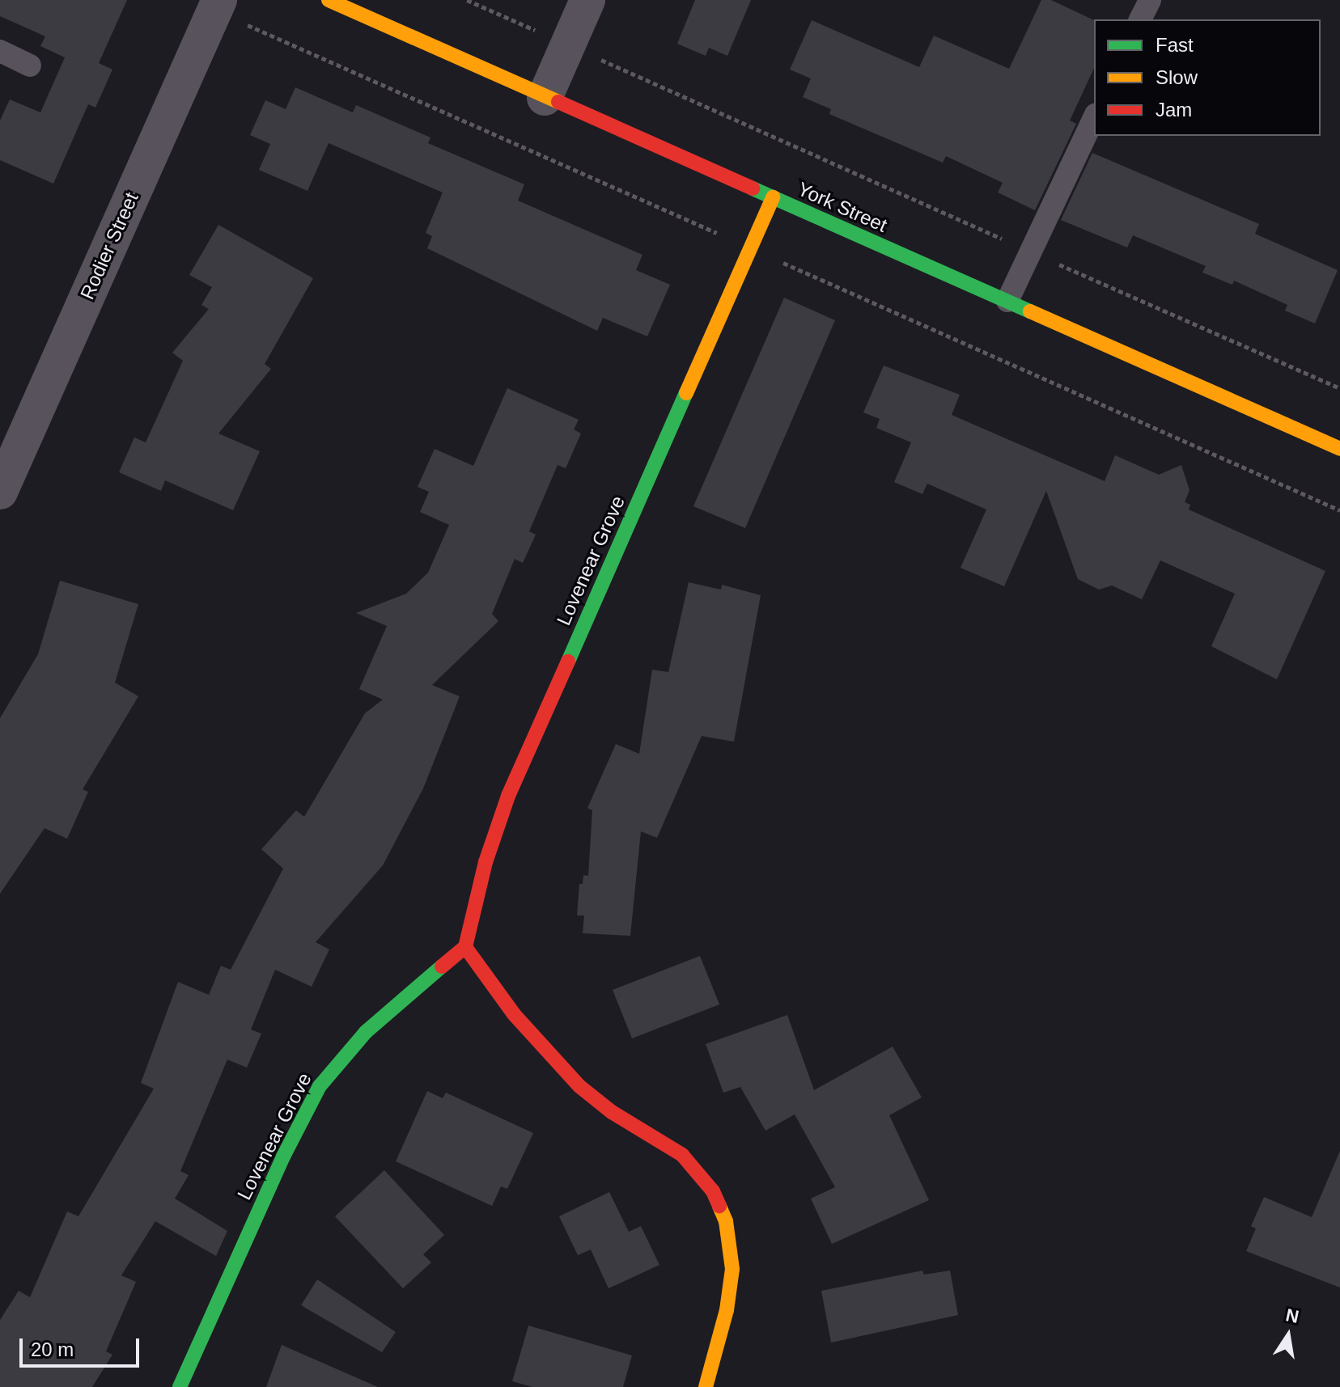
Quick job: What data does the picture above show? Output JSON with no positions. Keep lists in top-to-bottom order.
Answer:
{
  "streets": {
    "street": ["York Street", "Rodier Street", "Lovenear Grove"]
  },
  "crossings": [
    ["York Street", "Lovenear Grove"]
  ],
  "legend": ["Fast", "Slow", "Jam"],
  "scale_bar": "20 m",
  "north": "top"
}
